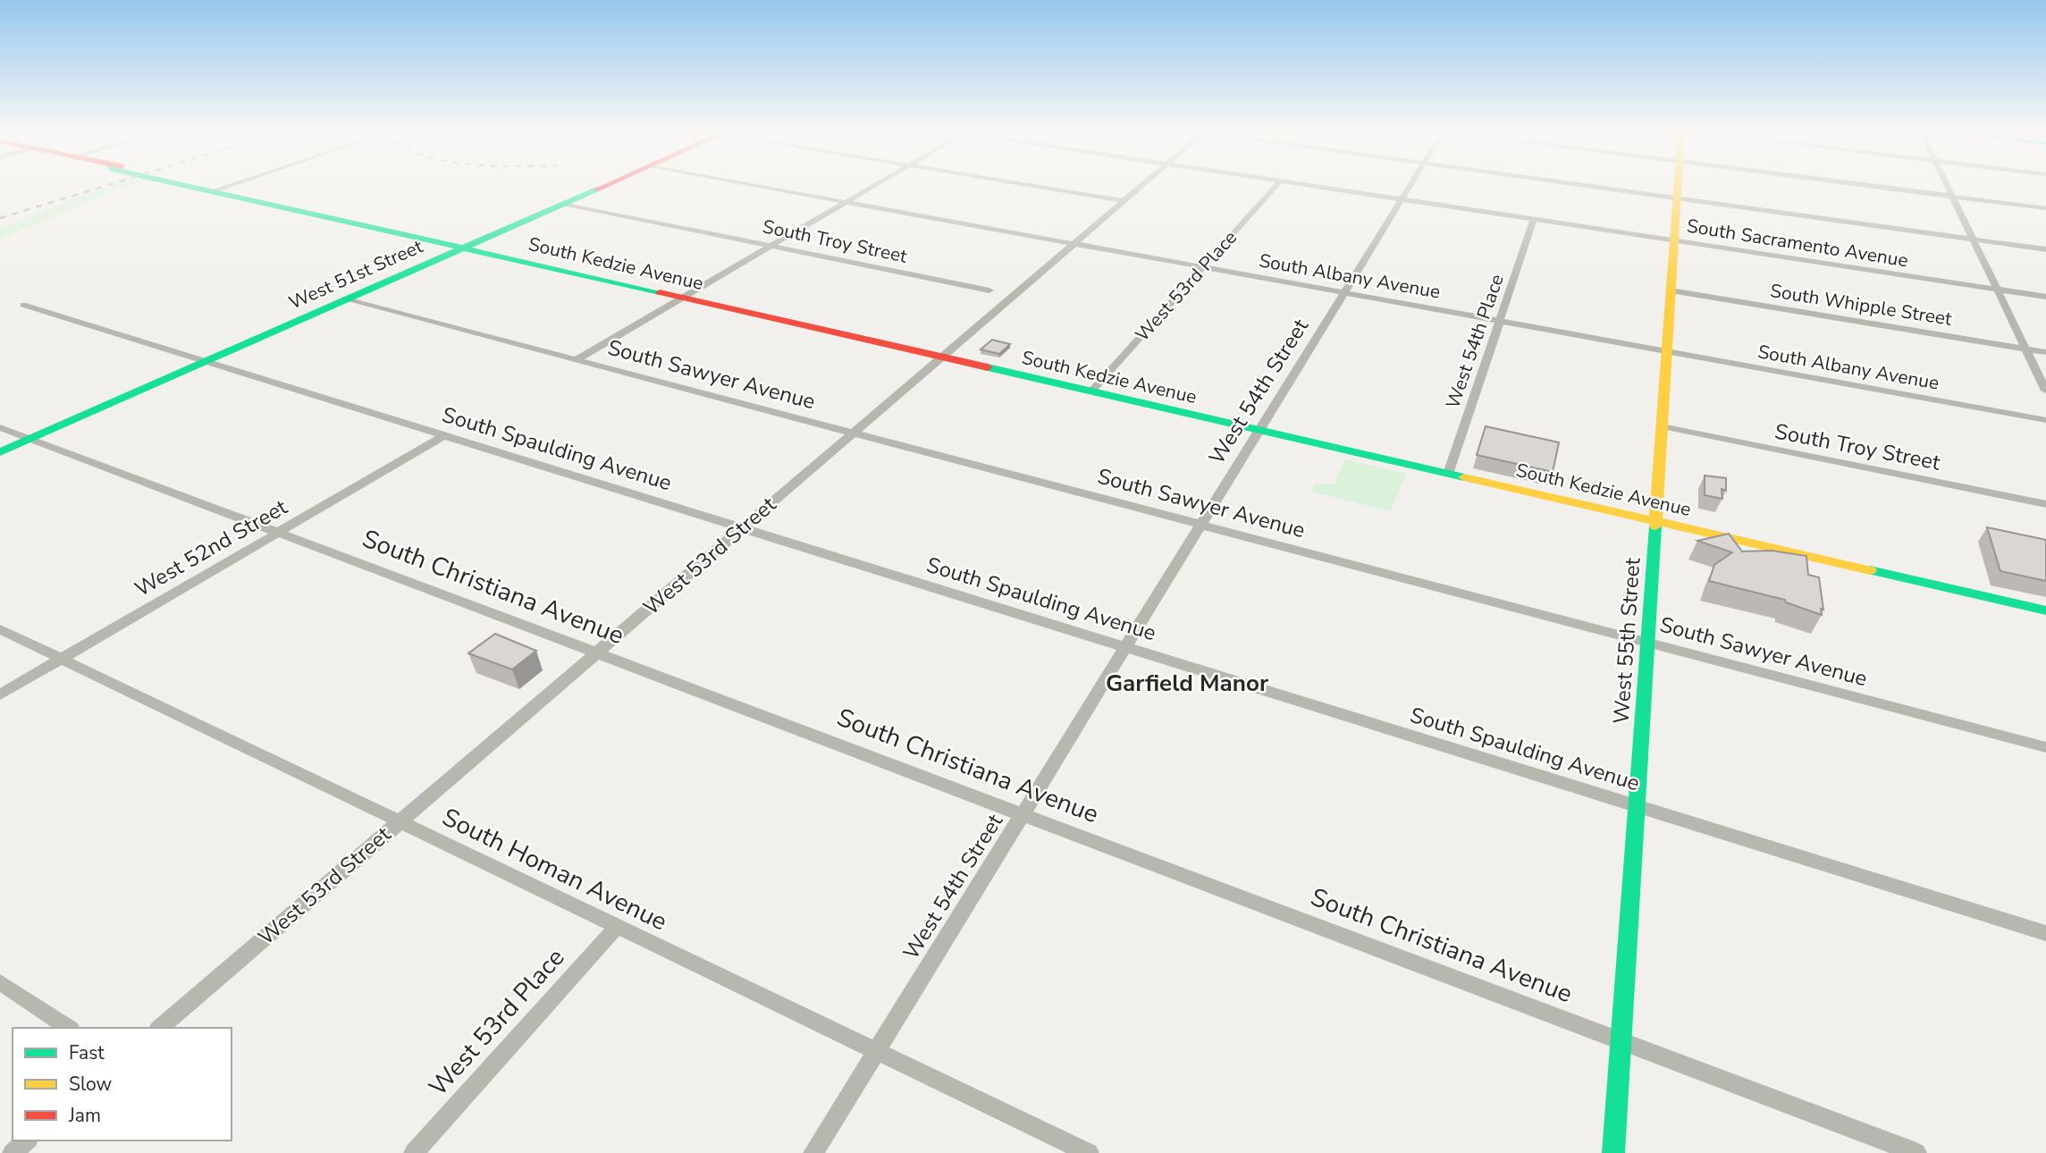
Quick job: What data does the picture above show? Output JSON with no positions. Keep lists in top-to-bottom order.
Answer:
{
  "streets": {
    "main road": ["South Kedzie Avenue", "West 51st Street", "West 55th Street"],
    "street": [
      "South Troy Street",
      "South Sacramento Avenue",
      "South Albany Avenue",
      "West 53rd Place",
      "South Whipple Street",
      "West 54th Place",
      "South Sawyer Avenue",
      "West 54th Street",
      "South Spaulding Avenue",
      "West 52nd Street",
      "West 53rd Street",
      "South Christiana Avenue",
      "South Homan Avenue"
    ]
  },
  "crossings": [
    ["South Troy Street", "West 51st Street"],
    ["South Troy Street", "West 55th Street"],
    ["South Sacramento Avenue", "West 54th Place"],
    ["South Sacramento Avenue", "West 54th Street"],
    ["South Sacramento Avenue", "West 55th Street"],
    ["South Kedzie Avenue", "West 51st Street"],
    ["South Kedzie Avenue", "West 53rd Place"],
    ["South Kedzie Avenue", "West 54th Place"],
    ["South Kedzie Avenue", "West 54th Street"],
    ["South Kedzie Avenue", "West 53rd Street"],
    ["South Kedzie Avenue", "West 55th Street"],
    ["West 51st Street", "South Sawyer Avenue"],
    ["West 51st Street", "South Spaulding Avenue"],
    ["West 51st Street", "South Christiana Avenue"],
    ["South Albany Avenue", "West 53rd Place"],
    ["South Albany Avenue", "West 54th Place"],
    ["South Albany Avenue", "West 54th Street"],
    ["South Albany Avenue", "West 53rd Street"],
    ["South Albany Avenue", "West 55th Street"],
    ["West 53rd Place", "South Homan Avenue"],
    ["South Whipple Street", "West 55th Street"],
    ["South Sawyer Avenue", "West 54th Street"],
    ["South Sawyer Avenue", "West 53rd Street"],
    ["South Sawyer Avenue", "West 55th Street"],
    ["West 54th Street", "South Spaulding Avenue"],
    ["West 54th Street", "South Christiana Avenue"],
    ["West 54th Street", "South Homan Avenue"],
    ["South Spaulding Avenue", "West 52nd Street"],
    ["South Spaulding Avenue", "West 53rd Street"],
    ["South Spaulding Avenue", "West 55th Street"],
    ["West 52nd Street", "South Christiana Avenue"],
    ["West 52nd Street", "South Homan Avenue"],
    ["West 53rd Street", "South Christiana Avenue"],
    ["West 53rd Street", "South Homan Avenue"],
    ["South Christiana Avenue", "West 55th Street"]
  ],
  "districts": ["Garfield Manor"],
  "legend": ["Fast", "Slow", "Jam"]
}
